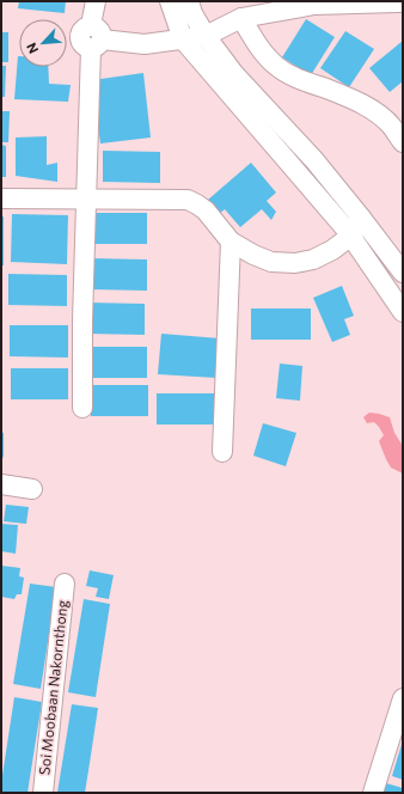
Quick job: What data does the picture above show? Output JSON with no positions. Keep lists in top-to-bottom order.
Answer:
{
  "streets": {
    "street": ["Soi Moobaan Nakornthong"]
  },
  "north": "bottom left"
}
